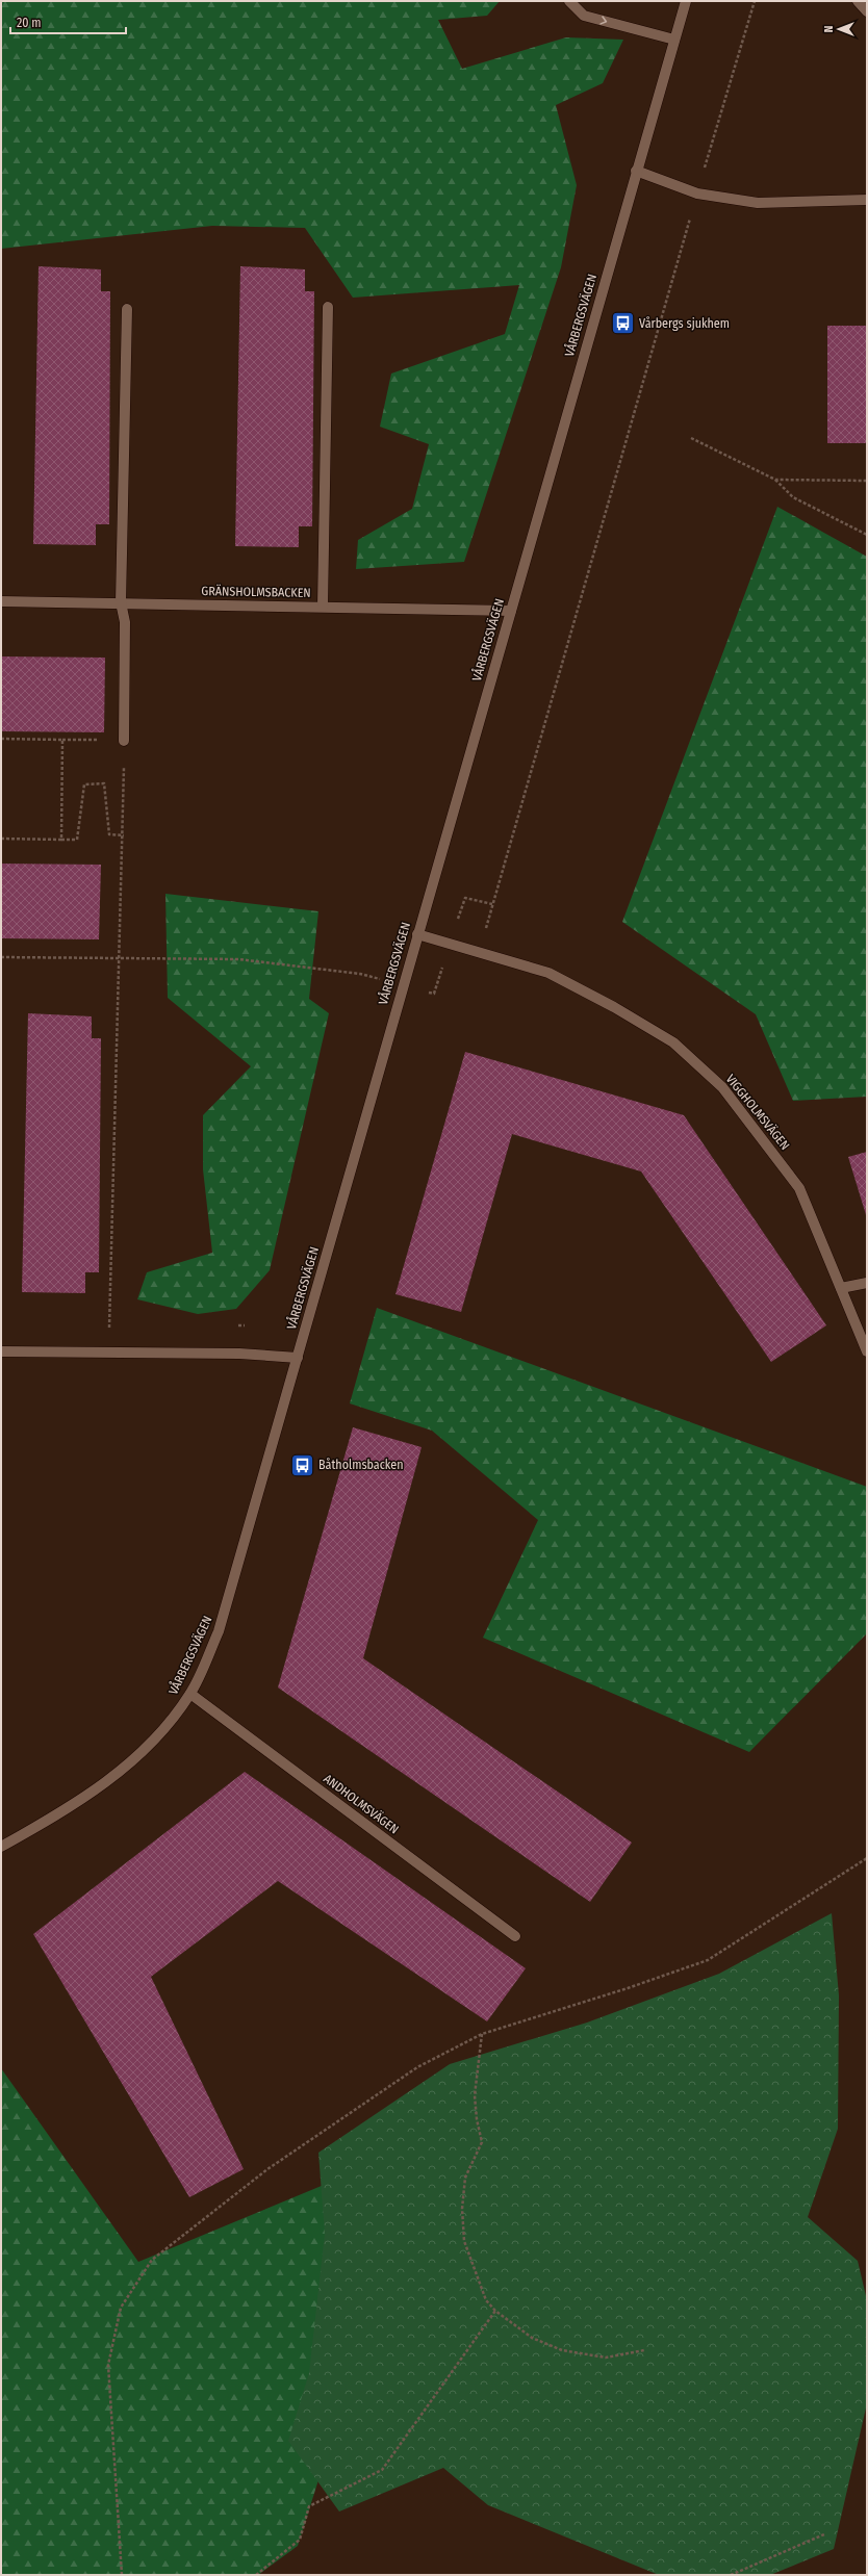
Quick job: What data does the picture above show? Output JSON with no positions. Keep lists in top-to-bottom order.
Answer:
{
  "streets": {
    "street": [
      "VÅRBERGSVÄGEN",
      "GRÄNSHOLMSBACKEN",
      "VIGGHOLMSVÄGEN",
      "ANDHOLMSVÄGEN"
    ]
  },
  "crossings": [
    ["VÅRBERGSVÄGEN", "GRÄNSHOLMSBACKEN"],
    ["VÅRBERGSVÄGEN", "VIGGHOLMSVÄGEN"],
    ["VÅRBERGSVÄGEN", "ANDHOLMSVÄGEN"]
  ],
  "places": {
    "bus stop": ["Vårbergs sjukhem", "Båtholmsbacken"]
  },
  "scale_bar": "20 m",
  "north": "left"
}
